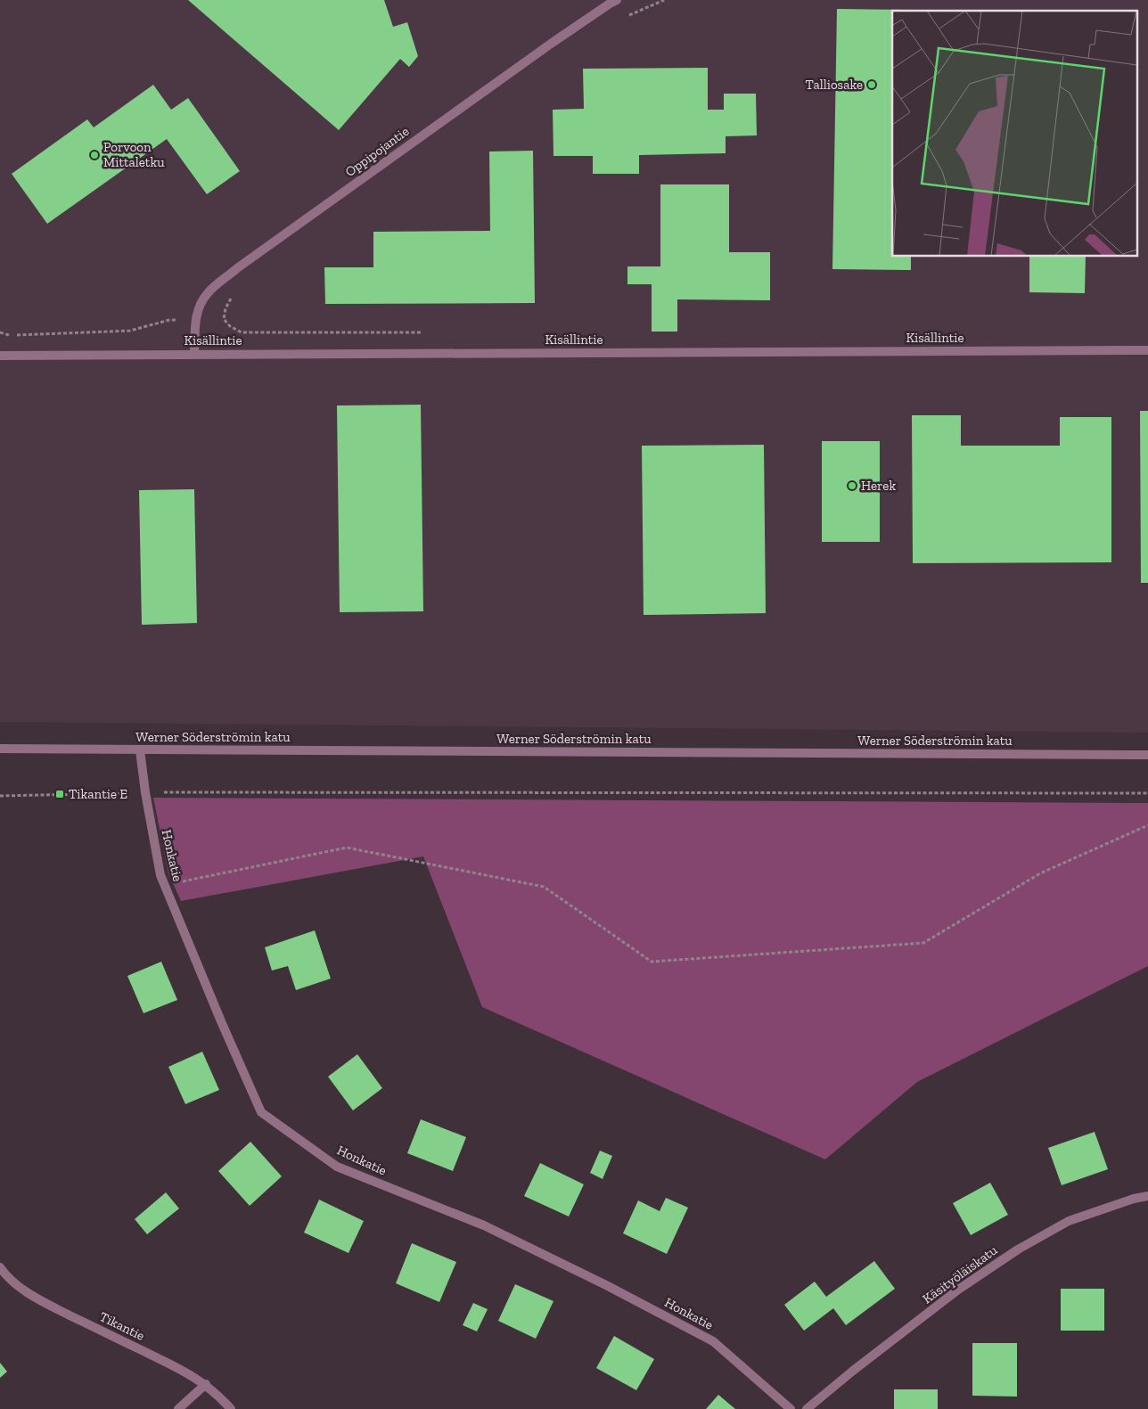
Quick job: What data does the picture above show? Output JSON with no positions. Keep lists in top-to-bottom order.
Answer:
{
  "streets": {
    "street": [
      "Oppipojantie",
      "Kisällintie",
      "Werner Söderströmin katu",
      "Honkatie",
      "Käsityöläiskatu",
      "Tikantie"
    ]
  },
  "crossings": [
    ["Oppipojantie", "Kisällintie"],
    ["Werner Söderströmin katu", "Honkatie"]
  ],
  "places": {
    "other": ["Talliosake", "Porvoon Mittaletku", "Herek"],
    "transit": ["Tikantie E"]
  }
}
